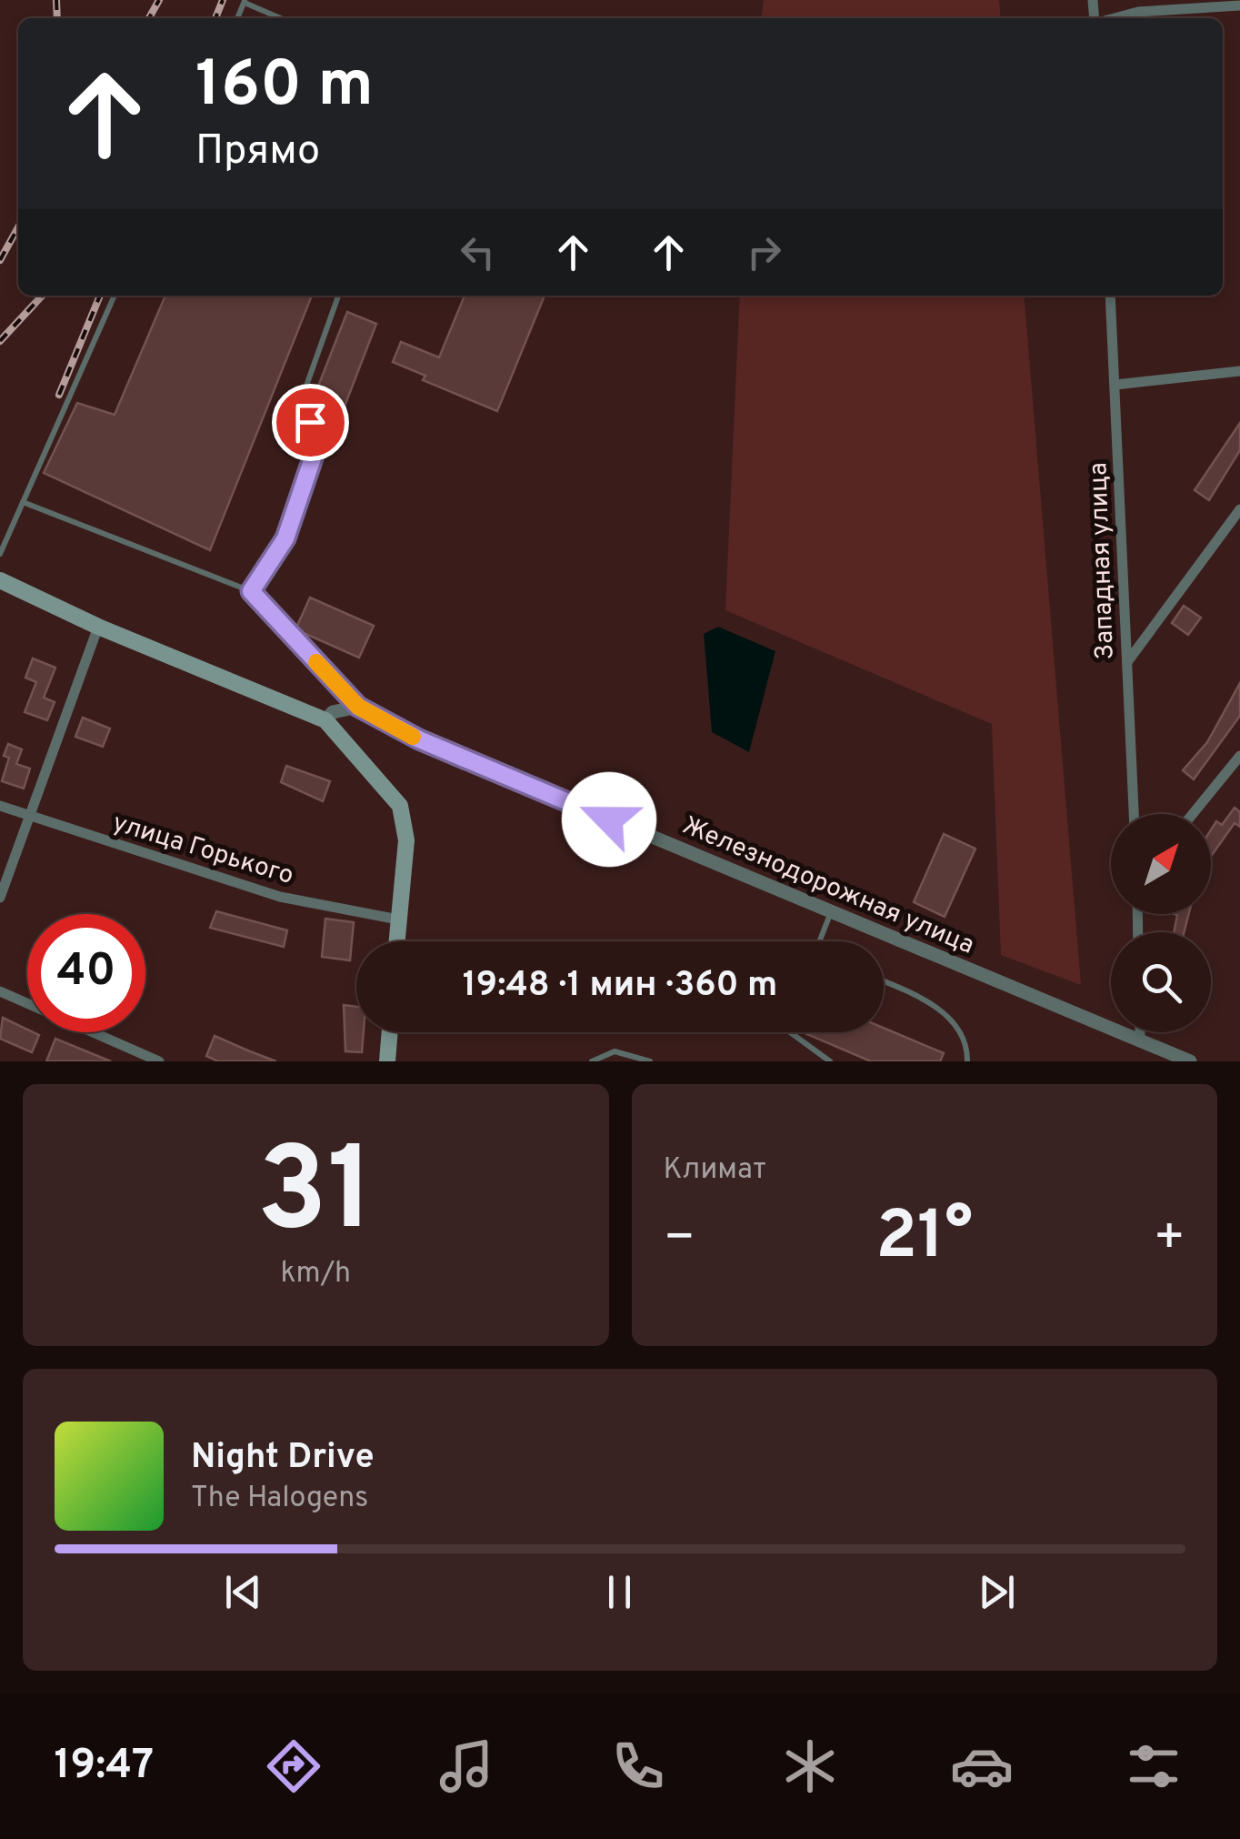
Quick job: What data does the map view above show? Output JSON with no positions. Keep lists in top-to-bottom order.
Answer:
{
  "streets": {
    "street": ["Западная улица", "улица Горького", "Железнодорожная улица"]
  },
  "north": "top right",
  "page": {
    "turn": ["160 m", "Прямо"],
    "limit": "40",
    "trip": "19:48 · 1 мин · 360 m",
    "tile": [
      ["31", "km/h"],
      "Климат"
    ],
    "heat": ["−", "21°", "+"],
    "song": ["Night Drive", "The Halogens"],
    "tabs": "19:47"
  }
}
